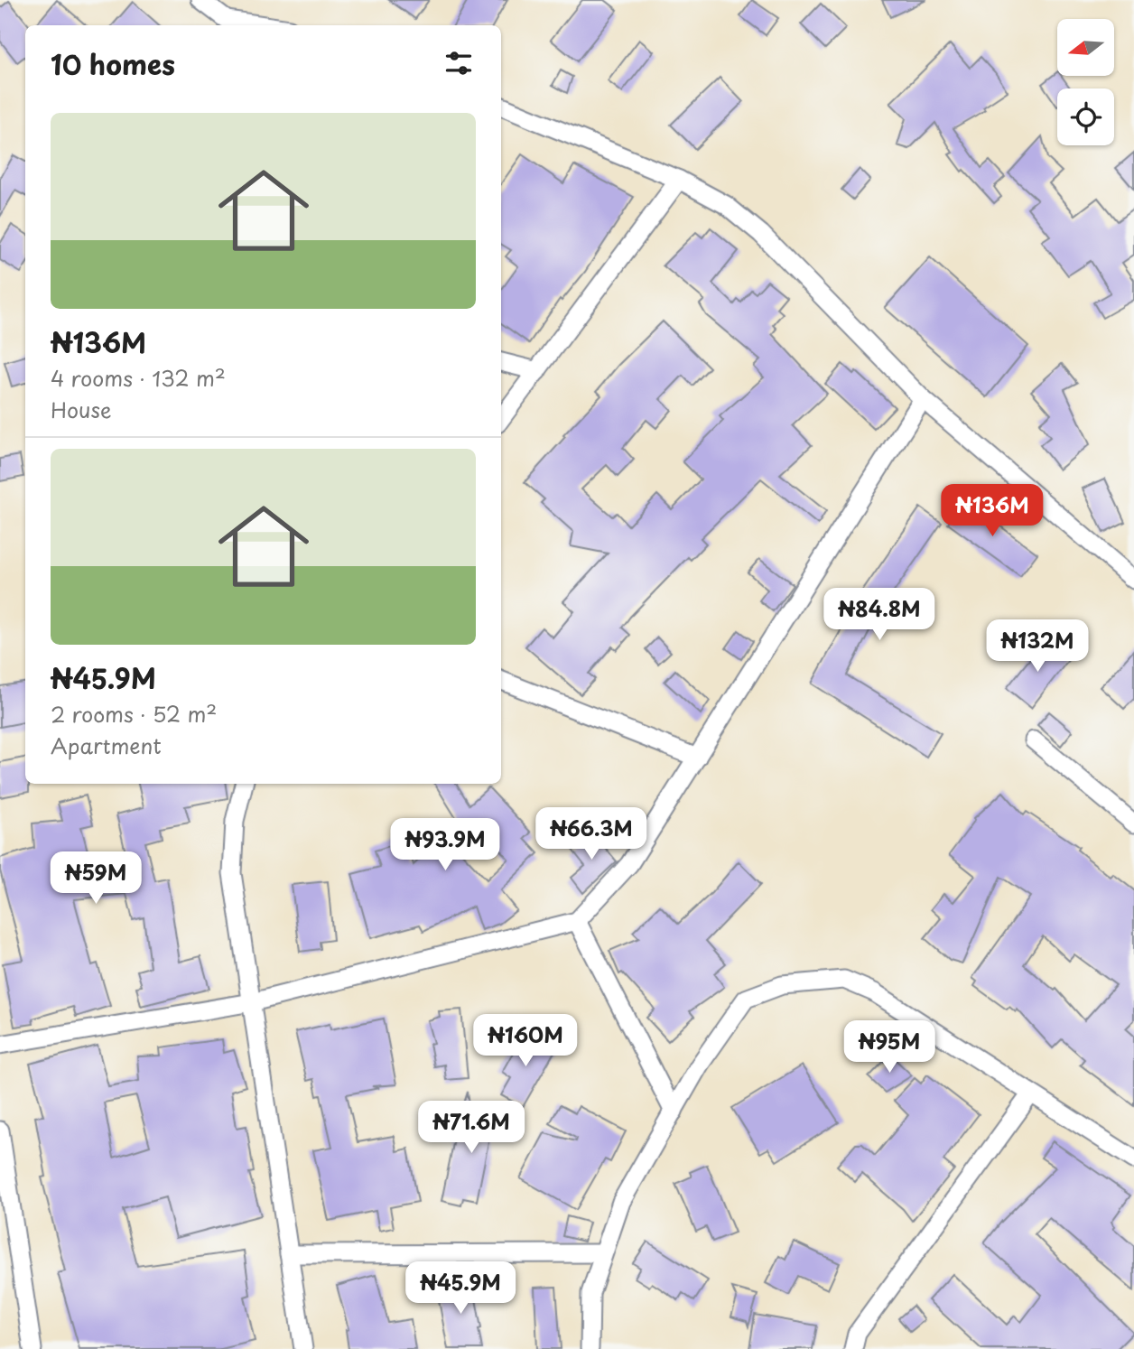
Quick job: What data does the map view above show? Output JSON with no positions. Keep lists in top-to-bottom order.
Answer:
{
  "north": "left",
  "page": {
    "heading": "10 homes",
    "list": [
      {
        "name": "₦136M",
        "note": "4 rooms · 132 m² · House"
      },
      {
        "name": "₦45.9M",
        "note": "2 rooms · 52 m² · Apartment"
      }
    ],
    "price": [
      "₦136M",
      "₦84.8M",
      "₦132M",
      "₦66.3M",
      "₦93.9M",
      "₦59M",
      "₦160M",
      "₦95M",
      "₦71.6M",
      "₦45.9M"
    ]
  }
}
